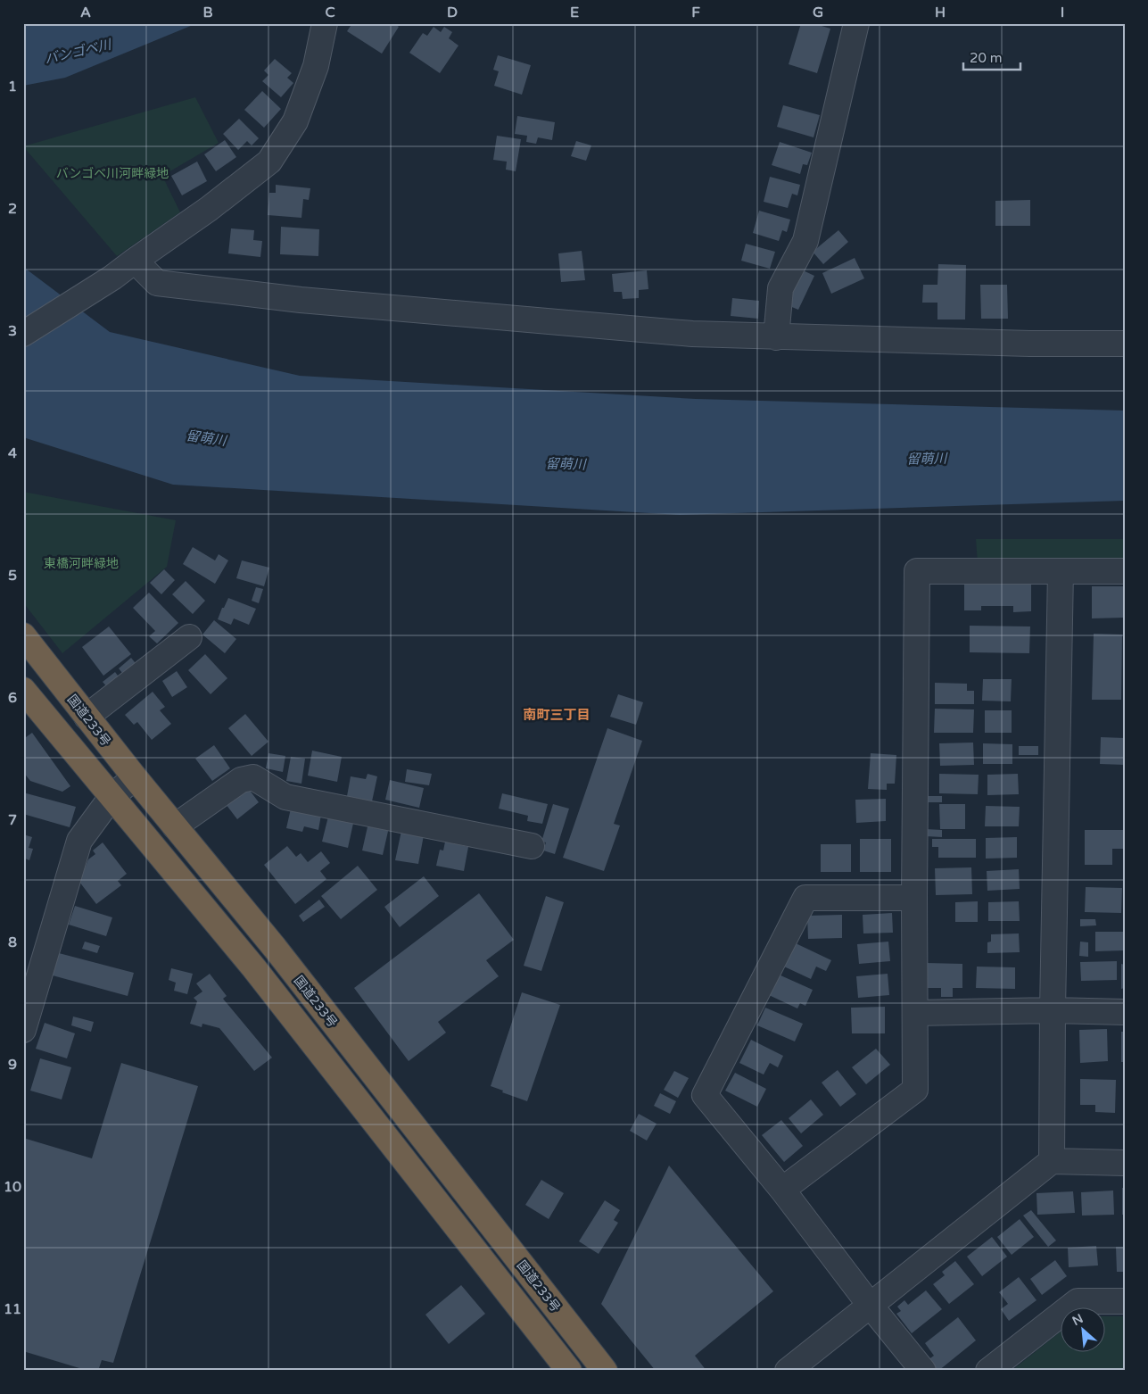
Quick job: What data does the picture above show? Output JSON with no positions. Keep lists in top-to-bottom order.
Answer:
{
  "streets": {
    "highway": ["国道233号"]
  },
  "districts": ["南町三丁目"],
  "water": ["バンゴベ川", "留萌川"],
  "parks": ["バンゴベ川河畔緑地", "東橋河畔緑地"],
  "scale_bar": "20 m",
  "north": "top left",
  "grid": {
    "columns": [
      "A",
      "B",
      "C",
      "D",
      "E",
      "F",
      "G",
      "H",
      "I"
    ],
    "rows": [
      "1",
      "2",
      "3",
      "4",
      "5",
      "6",
      "7",
      "8",
      "9",
      "10",
      "11"
    ]
  }
}
